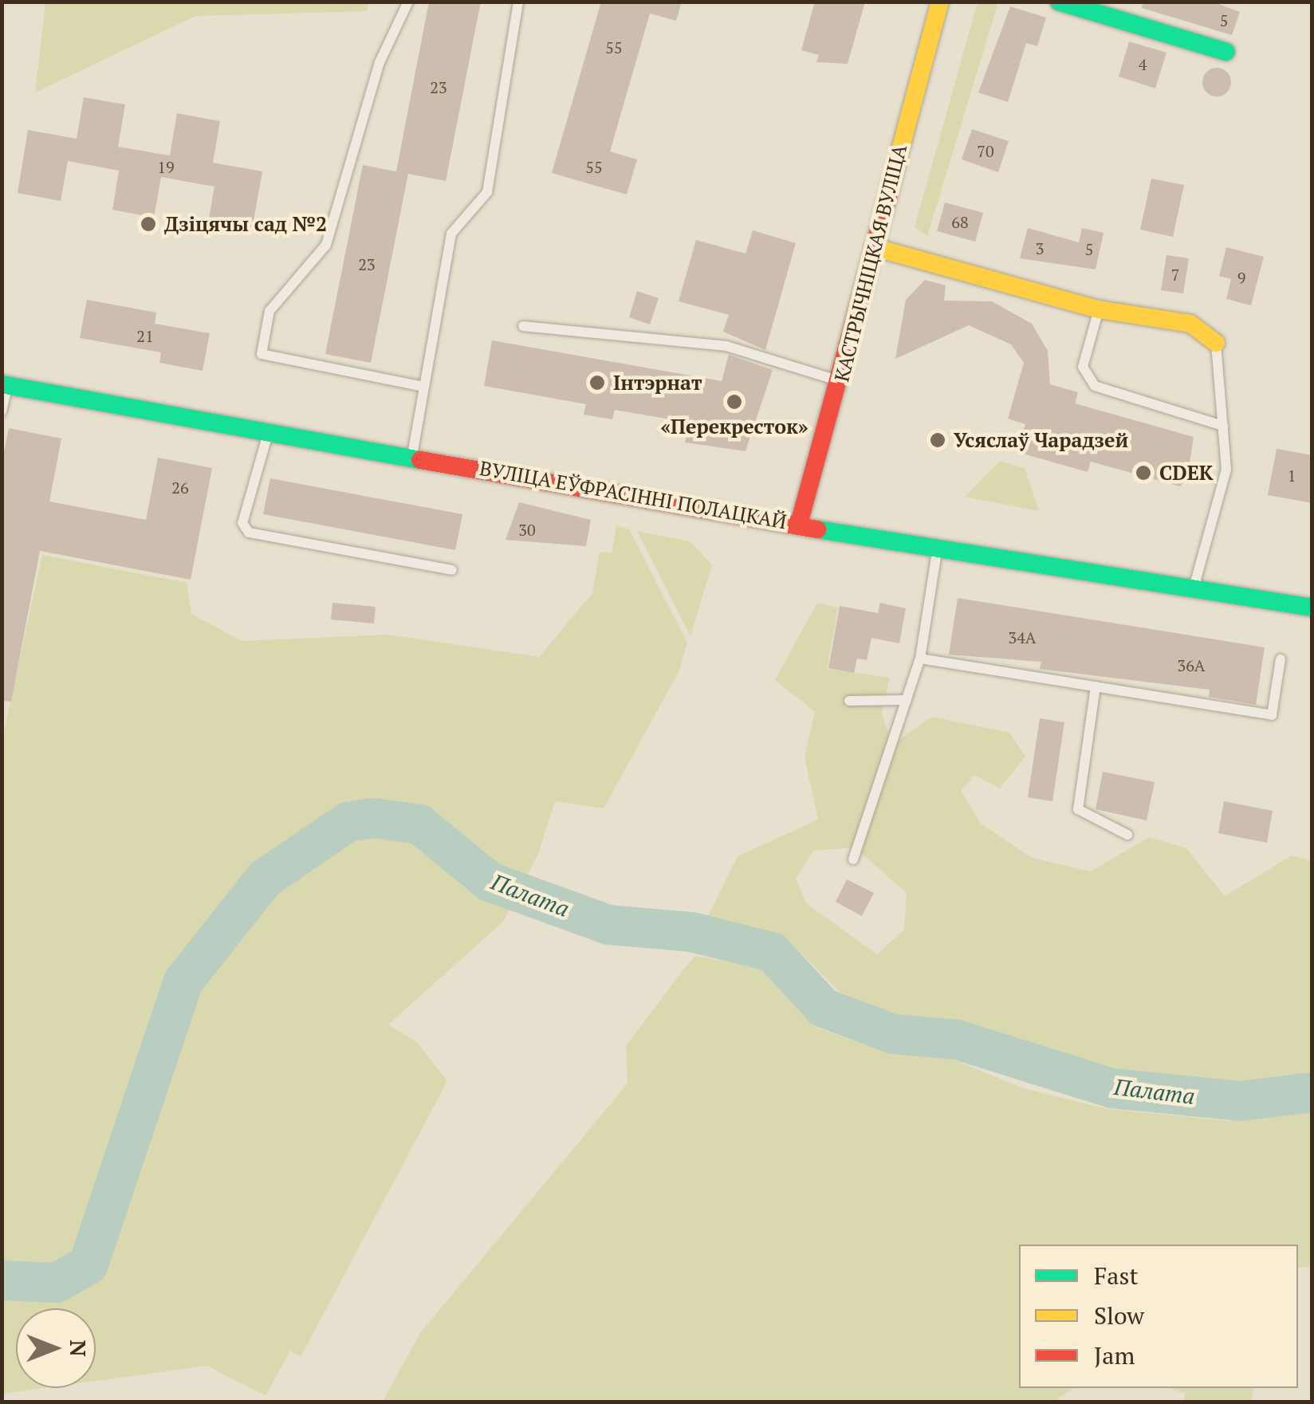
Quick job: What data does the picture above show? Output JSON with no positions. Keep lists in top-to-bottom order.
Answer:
{
  "streets": {
    "main road": ["КАСТРЫЧНІЦКАЯ ВУЛІЦА", "ВУЛІЦА ЕЎФРАСІННІ ПОЛАЦКАЙ"]
  },
  "crossings": [
    ["КАСТРЫЧНІЦКАЯ ВУЛІЦА", "ВУЛІЦА ЕЎФРАСІННІ ПОЛАЦКАЙ"]
  ],
  "water": ["Палата"],
  "places": [
    "Дзіцячы сад №2",
    "Інтэрнат",
    "«Перекресток»",
    "Усяслаў Чарадзей",
    "CDEK"
  ],
  "house_numbers": [
    "5",
    "55",
    "4",
    "23",
    "70",
    "19",
    "55",
    "68",
    "3",
    "5",
    "23",
    "7",
    "9",
    "21",
    "1",
    "26",
    "30",
    "34А",
    "36А"
  ],
  "legend": ["Fast", "Slow", "Jam"],
  "north": "right"
}
